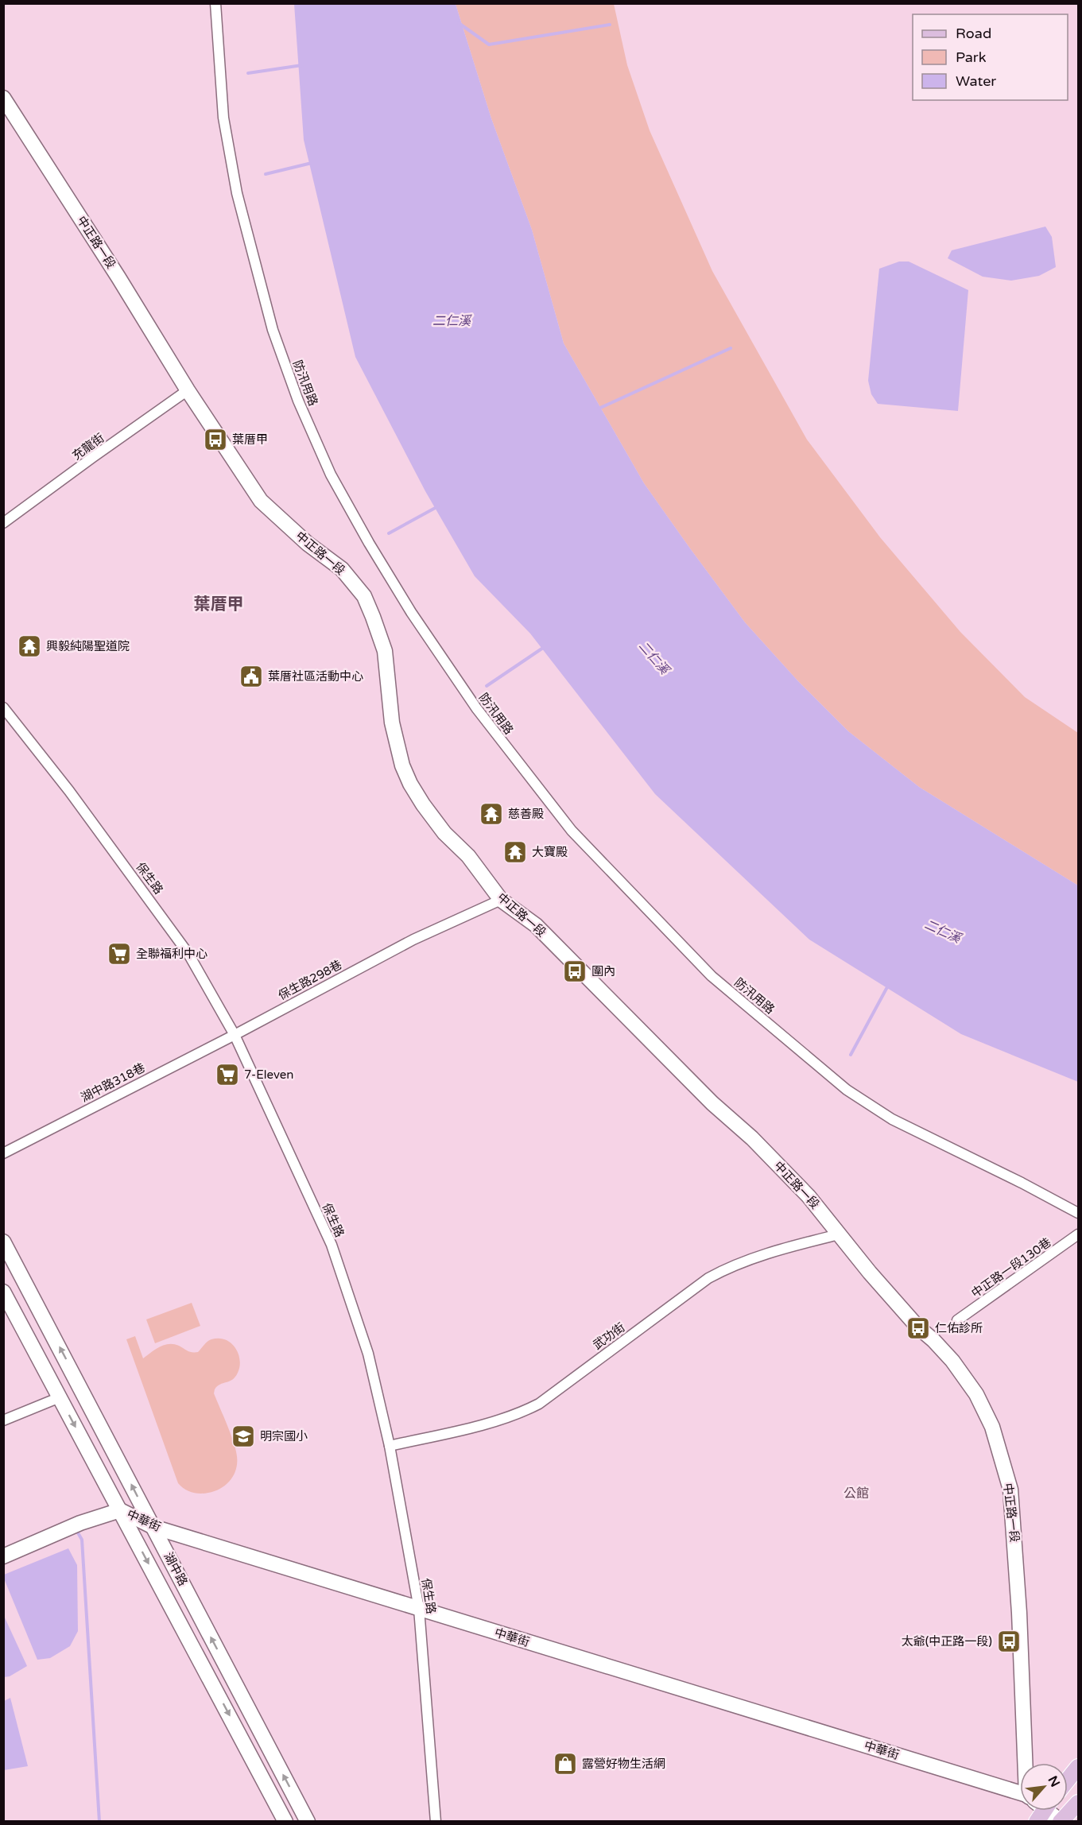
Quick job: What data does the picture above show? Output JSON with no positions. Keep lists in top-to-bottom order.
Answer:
{
  "streets": {
    "street": [
      "中正路一段",
      "防汛用路",
      "充龍街",
      "保生路",
      "保生路298巷",
      "湖中路318巷",
      "中正路一段130巷",
      "武功街",
      "中華街",
      "湖中路"
    ]
  },
  "crossings": [
    ["中正路一段", "充龍街"],
    ["中正路一段", "保生路298巷"],
    ["中正路一段", "武功街"],
    ["保生路", "保生路298巷"],
    ["保生路", "湖中路318巷"],
    ["保生路", "武功街"],
    ["保生路", "中華街"],
    ["保生路298巷", "湖中路318巷"],
    ["中華街", "湖中路"]
  ],
  "districts": ["葉厝甲", "公館"],
  "water": ["二仁溪"],
  "places": {
    "bus stop": [
      "葉厝甲",
      "圍內",
      "仁佑診所",
      "太爺(中正路一段)"
    ],
    "temple": ["興毅純陽聖道院", "慈善殿", "大寶殿"],
    "public building": ["葉厝社區活動中心"],
    "supermarket": ["全聯福利中心", "7-Eleven"],
    "school or university": ["明宗國小"],
    "shop": ["露營好物生活網"]
  },
  "legend": ["Road", "Park", "Water"],
  "north": "top right"
}
